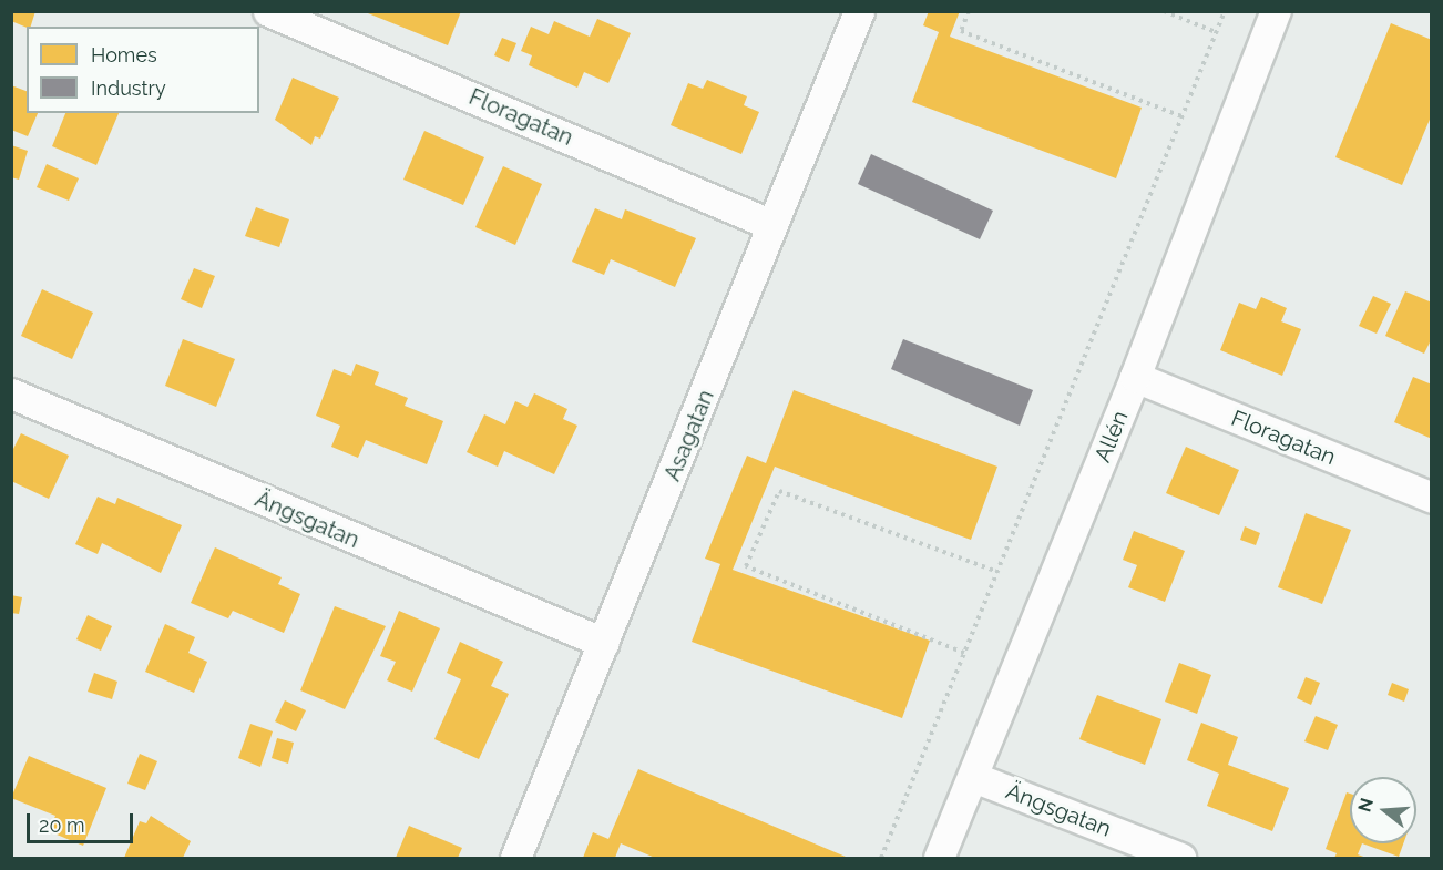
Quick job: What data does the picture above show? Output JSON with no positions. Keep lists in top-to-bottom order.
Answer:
{
  "streets": {
    "street": [
      "Floragatan",
      "Asagatan",
      "Allén",
      "Ängsgatan"
    ]
  },
  "crossings": [
    ["Floragatan", "Asagatan"],
    ["Floragatan", "Allén"],
    ["Asagatan", "Ängsgatan"],
    ["Allén", "Ängsgatan"]
  ],
  "legend": ["Homes", "Industry"],
  "scale_bar": "20 m",
  "north": "left"
}
